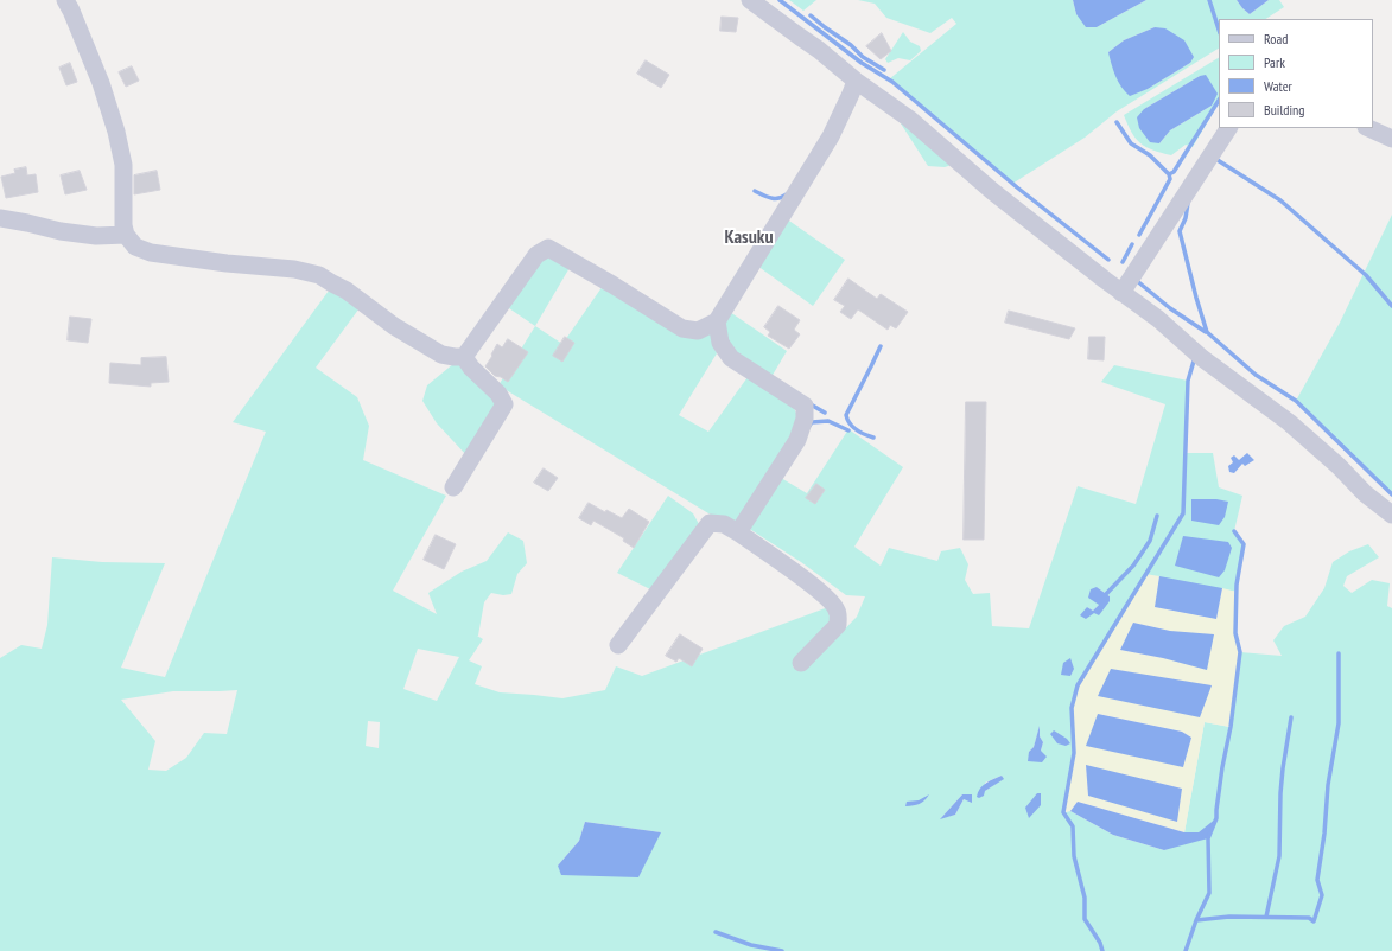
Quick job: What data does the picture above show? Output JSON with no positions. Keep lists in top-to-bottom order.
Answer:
{
  "districts": ["Kasuku"],
  "legend": [
    "Road",
    "Park",
    "Water",
    "Building"
  ]
}
